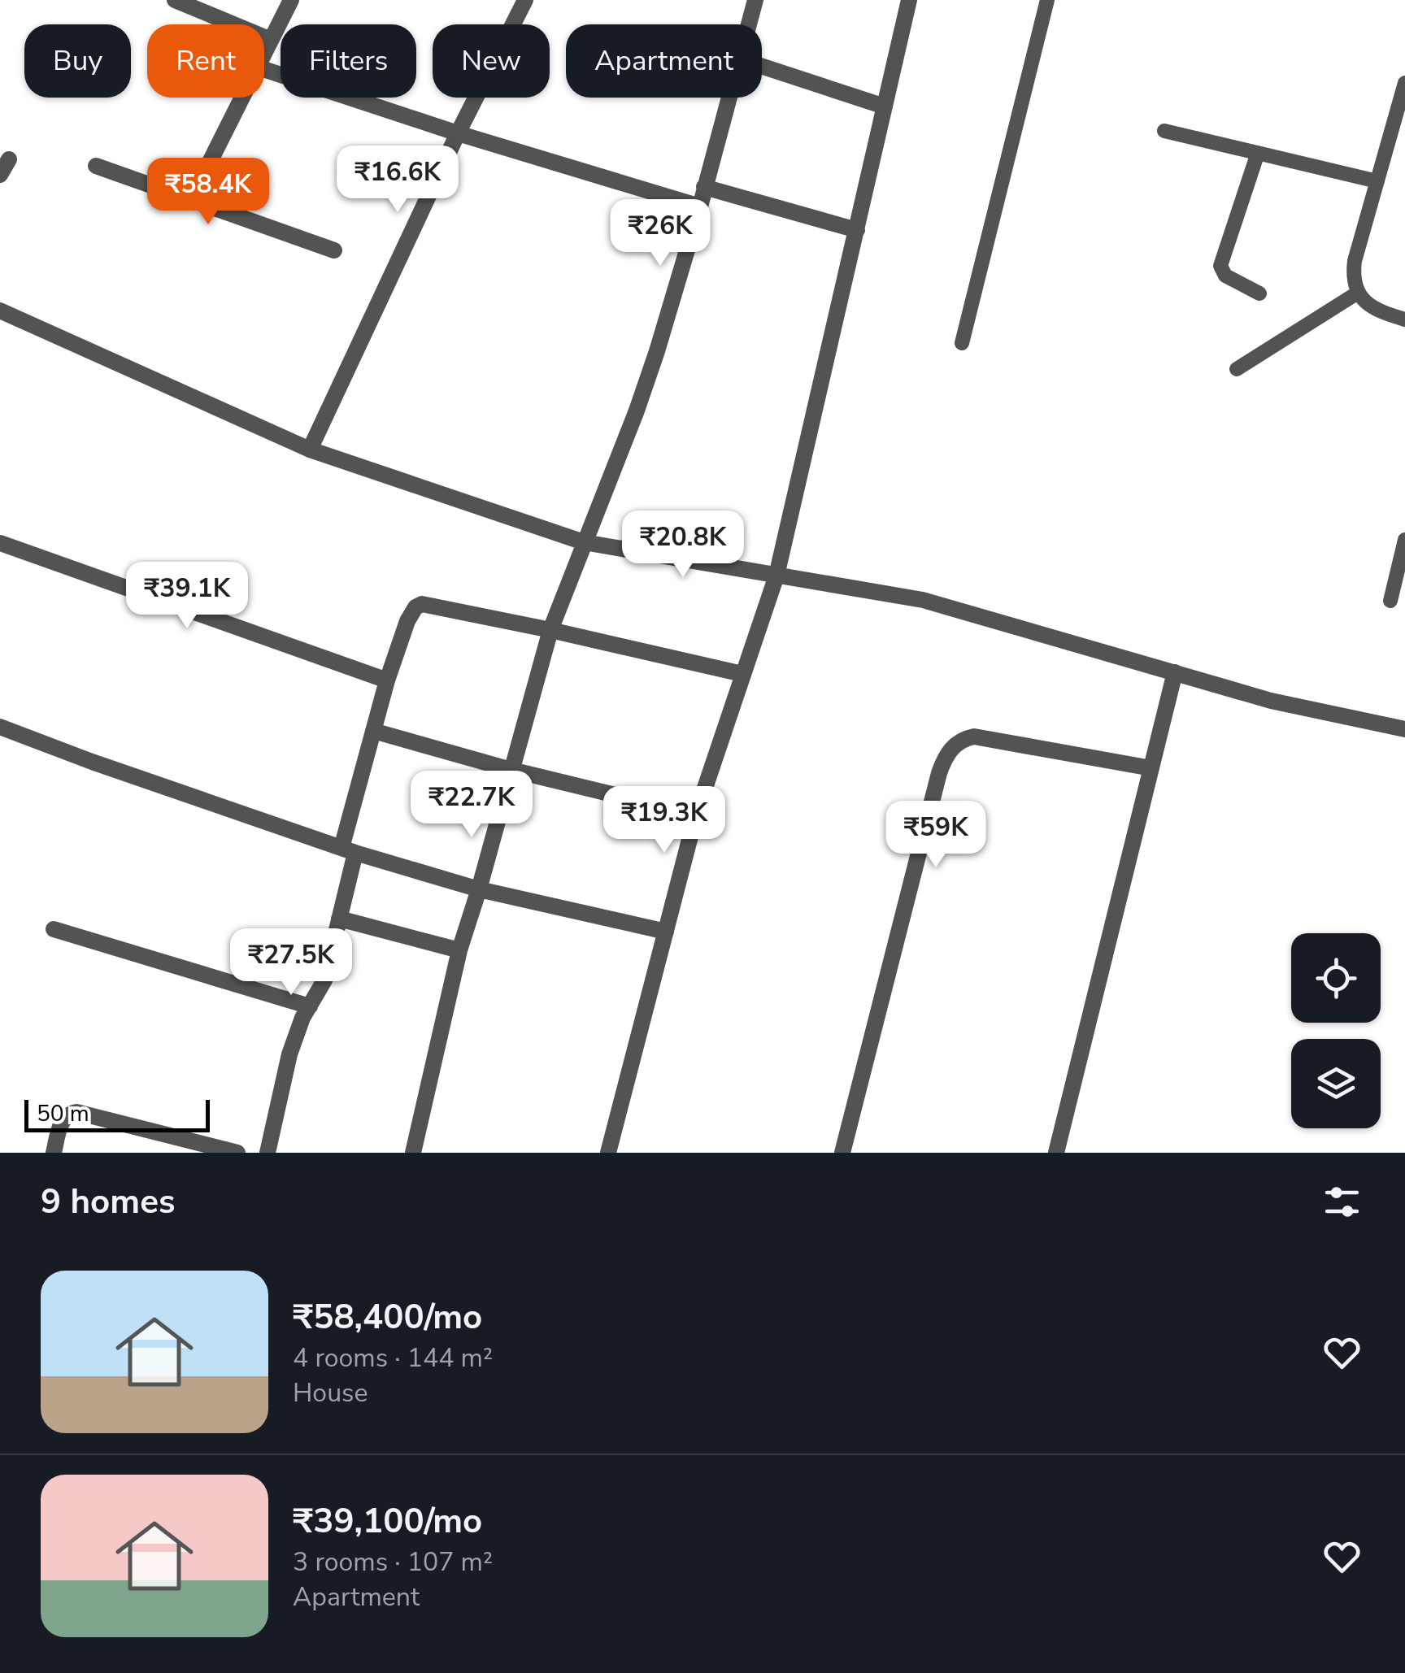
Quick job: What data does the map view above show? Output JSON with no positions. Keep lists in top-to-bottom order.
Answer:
{
  "scale_bar": "50 m",
  "page": {
    "chip": [
      "Buy",
      "Rent",
      "Filters",
      "New",
      "Apartment"
    ],
    "price": [
      "₹16.6K",
      "₹58.4K",
      "₹26K",
      "₹20.8K",
      "₹39.1K",
      "₹22.7K",
      "₹19.3K",
      "₹59K",
      "₹27.5K"
    ],
    "scale": "50 m",
    "heading": "9 homes",
    "list": [
      {
        "name": "₹58,400/mo",
        "note": "4 rooms · 144 m² · House"
      },
      {
        "name": "₹39,100/mo",
        "note": "3 rooms · 107 m² · Apartment"
      }
    ]
  }
}
